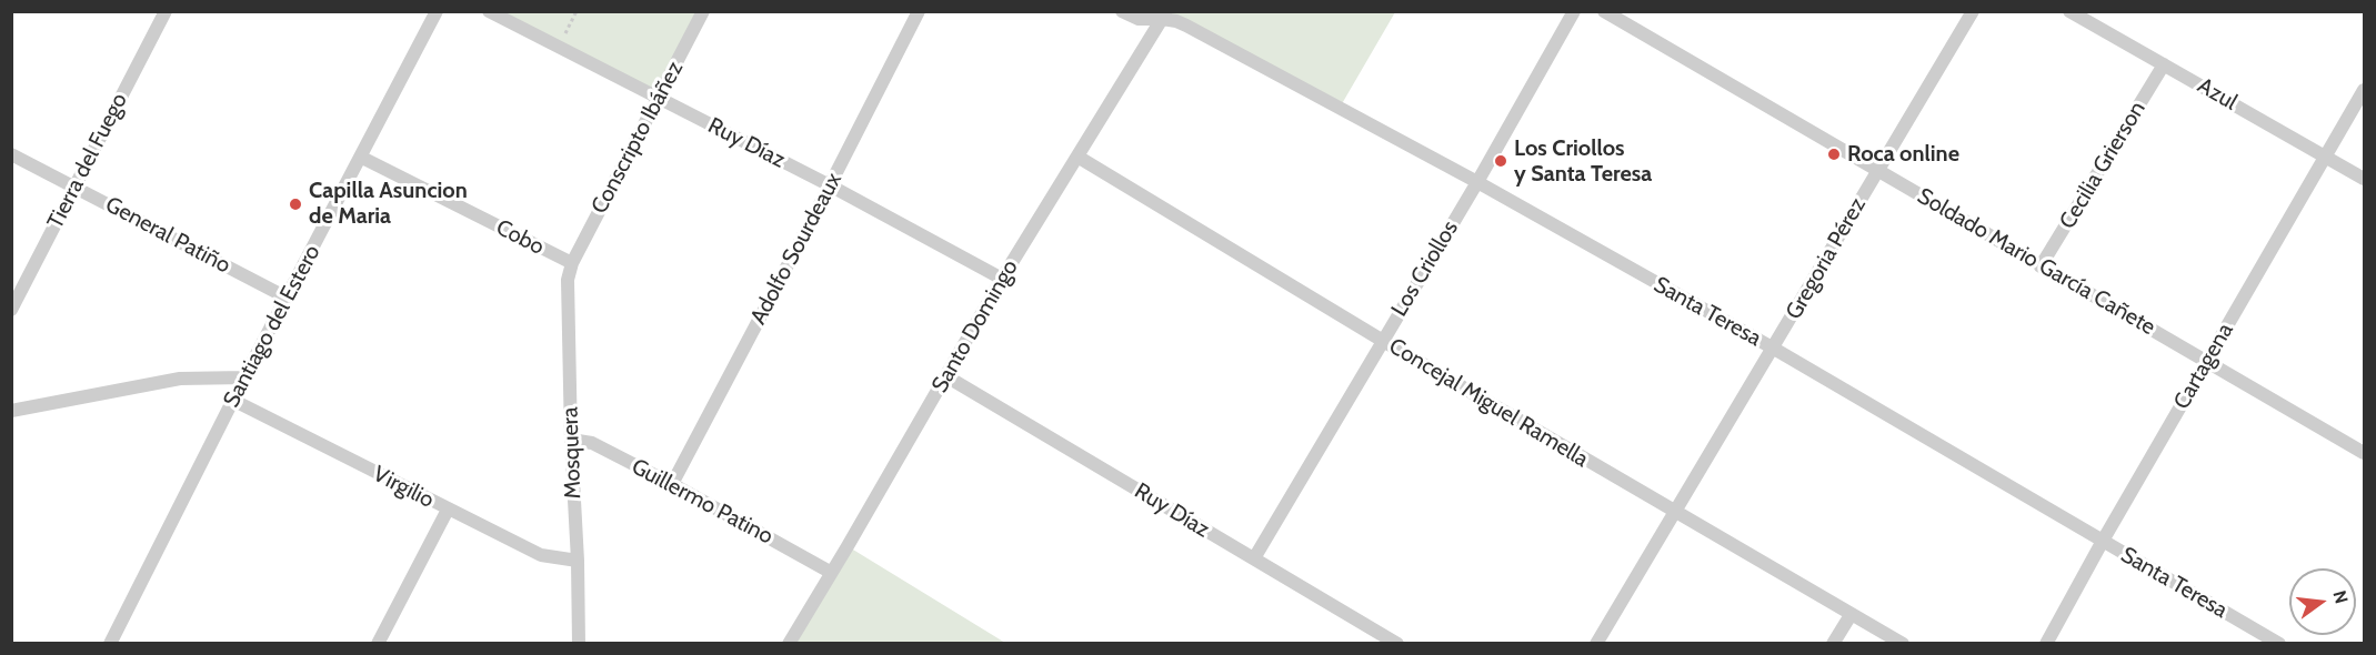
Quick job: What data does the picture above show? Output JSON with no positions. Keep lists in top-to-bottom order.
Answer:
{
  "streets": {
    "street": [
      "Azul",
      "Conscripto Ibáñez",
      "Ruy Díaz",
      "Tierra del Fuego",
      "Cecilia Grierson",
      "General Patiño",
      "Cobo",
      "Adolfo Sourdeaux",
      "Gregoria Pérez",
      "Soldado Mario García Cañete",
      "Los Criollos",
      "Santa Teresa",
      "Santiago del Estero",
      "Santo Domingo",
      "Cartagena",
      "Concejal Miguel Ramella",
      "Mosquera",
      "Virgilio",
      "Guillermo Patino"
    ]
  },
  "crossings": [
    ["Azul", "Cecilia Grierson"],
    ["Azul", "Cartagena"],
    ["Conscripto Ibáñez", "Ruy Díaz"],
    ["Conscripto Ibáñez", "Cobo"],
    ["Conscripto Ibáñez", "Mosquera"],
    ["Ruy Díaz", "Adolfo Sourdeaux"],
    ["Ruy Díaz", "Los Criollos"],
    ["Ruy Díaz", "Santo Domingo"],
    ["Tierra del Fuego", "General Patiño"],
    ["Cecilia Grierson", "Soldado Mario García Cañete"],
    ["General Patiño", "Santiago del Estero"],
    ["Cobo", "Santiago del Estero"],
    ["Cobo", "Mosquera"],
    ["Adolfo Sourdeaux", "Guillermo Patino"],
    ["Gregoria Pérez", "Soldado Mario García Cañete"],
    ["Gregoria Pérez", "Santa Teresa"],
    ["Gregoria Pérez", "Concejal Miguel Ramella"],
    ["Soldado Mario García Cañete", "Cartagena"],
    ["Los Criollos", "Santa Teresa"],
    ["Los Criollos", "Concejal Miguel Ramella"],
    ["Santa Teresa", "Santo Domingo"],
    ["Santa Teresa", "Cartagena"],
    ["Santiago del Estero", "Virgilio"],
    ["Santo Domingo", "Concejal Miguel Ramella"],
    ["Santo Domingo", "Guillermo Patino"],
    ["Mosquera", "Virgilio"],
    ["Mosquera", "Guillermo Patino"]
  ],
  "places": ["Roca online", "Los Criollos y Santa Teresa", "Capilla Asuncion de Maria"],
  "north": "right"
}
